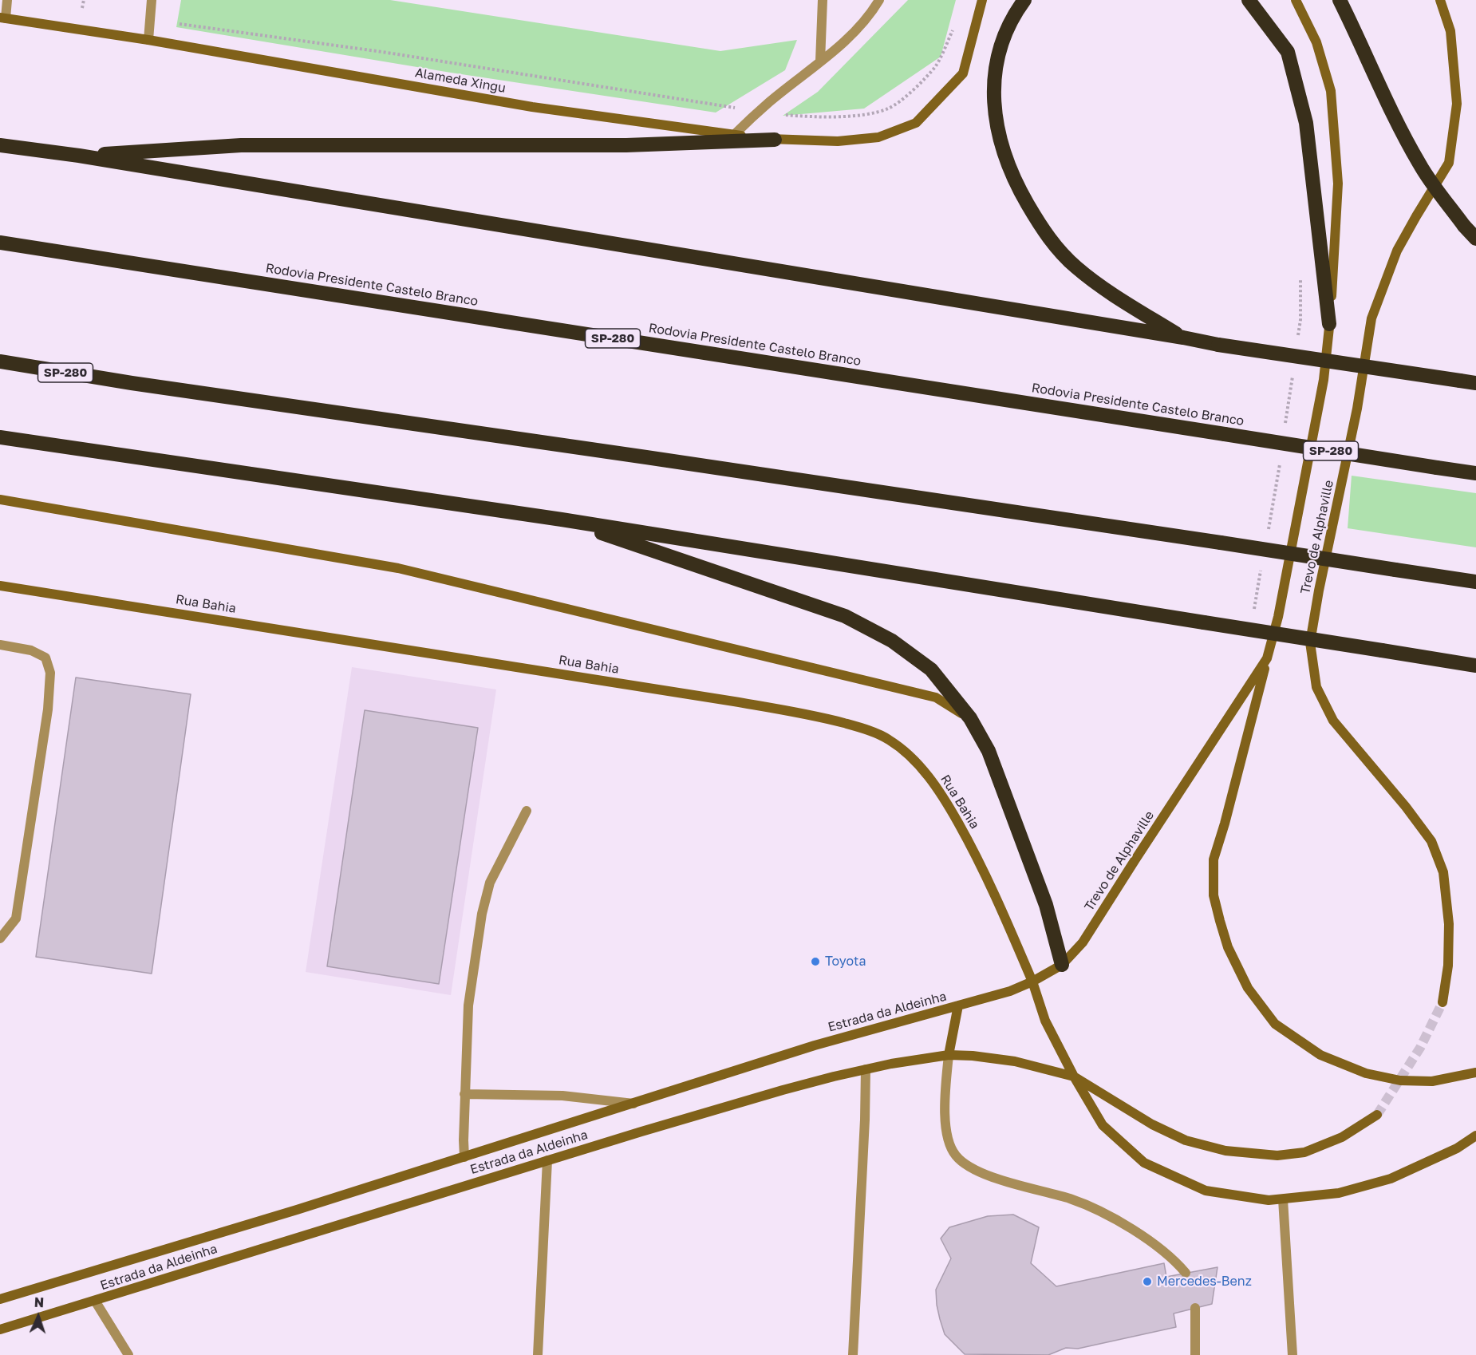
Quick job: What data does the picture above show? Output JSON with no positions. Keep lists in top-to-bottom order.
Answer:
{
  "streets": {
    "highway": ["Rodovia Presidente Castelo Branco", "SP-280"],
    "main road": [
      "Alameda Xingu",
      "Trevo de Alphaville",
      "Rua Bahia",
      "Estrada da Aldeinha"
    ]
  },
  "crossings": [
    ["Trevo de Alphaville", "Rua Bahia"],
    ["Trevo de Alphaville", "Estrada da Aldeinha"],
    ["Rua Bahia", "Estrada da Aldeinha"]
  ],
  "places": ["Toyota", "Mercedes-Benz"],
  "north": "top"
}
